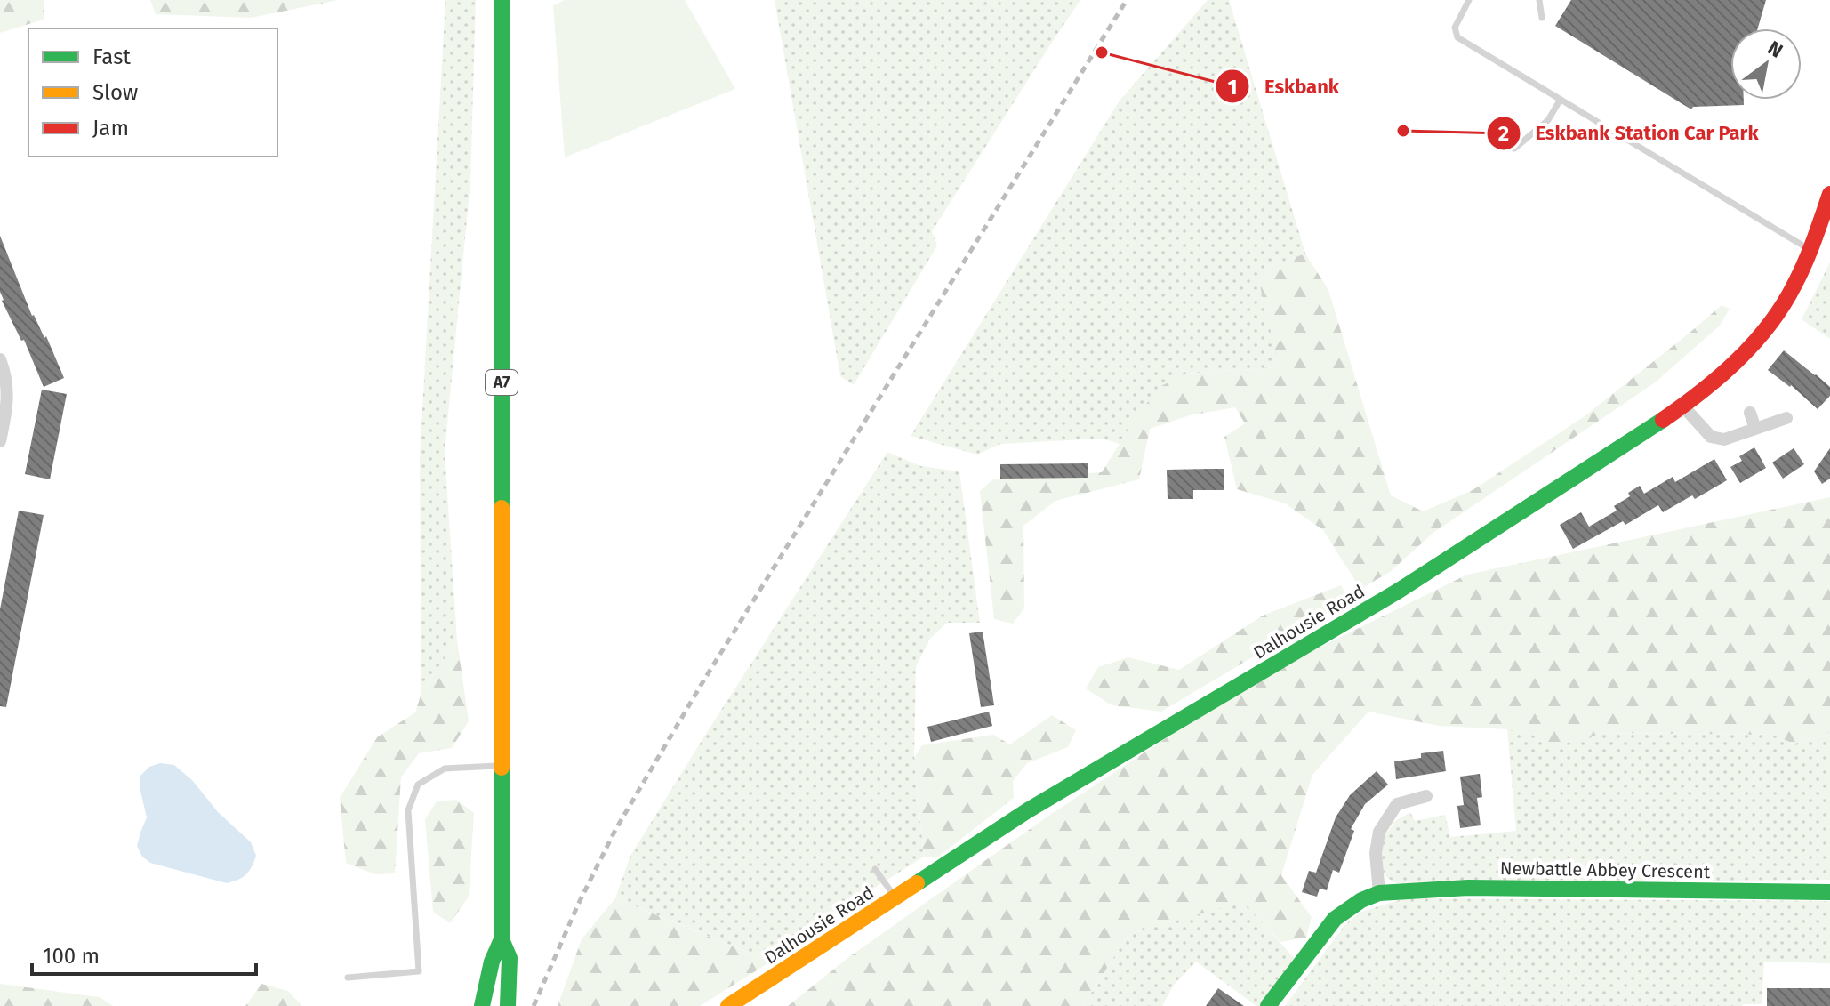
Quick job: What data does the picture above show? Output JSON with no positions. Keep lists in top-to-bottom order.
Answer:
{
  "streets": {
    "main road": ["A7", "Dalhousie Road", "Newbattle Abbey Crescent"]
  },
  "places": ["Eskbank", "Eskbank Station Car Park"],
  "legend": ["Fast", "Slow", "Jam"],
  "scale_bar": "100 m",
  "north": "top right"
}
